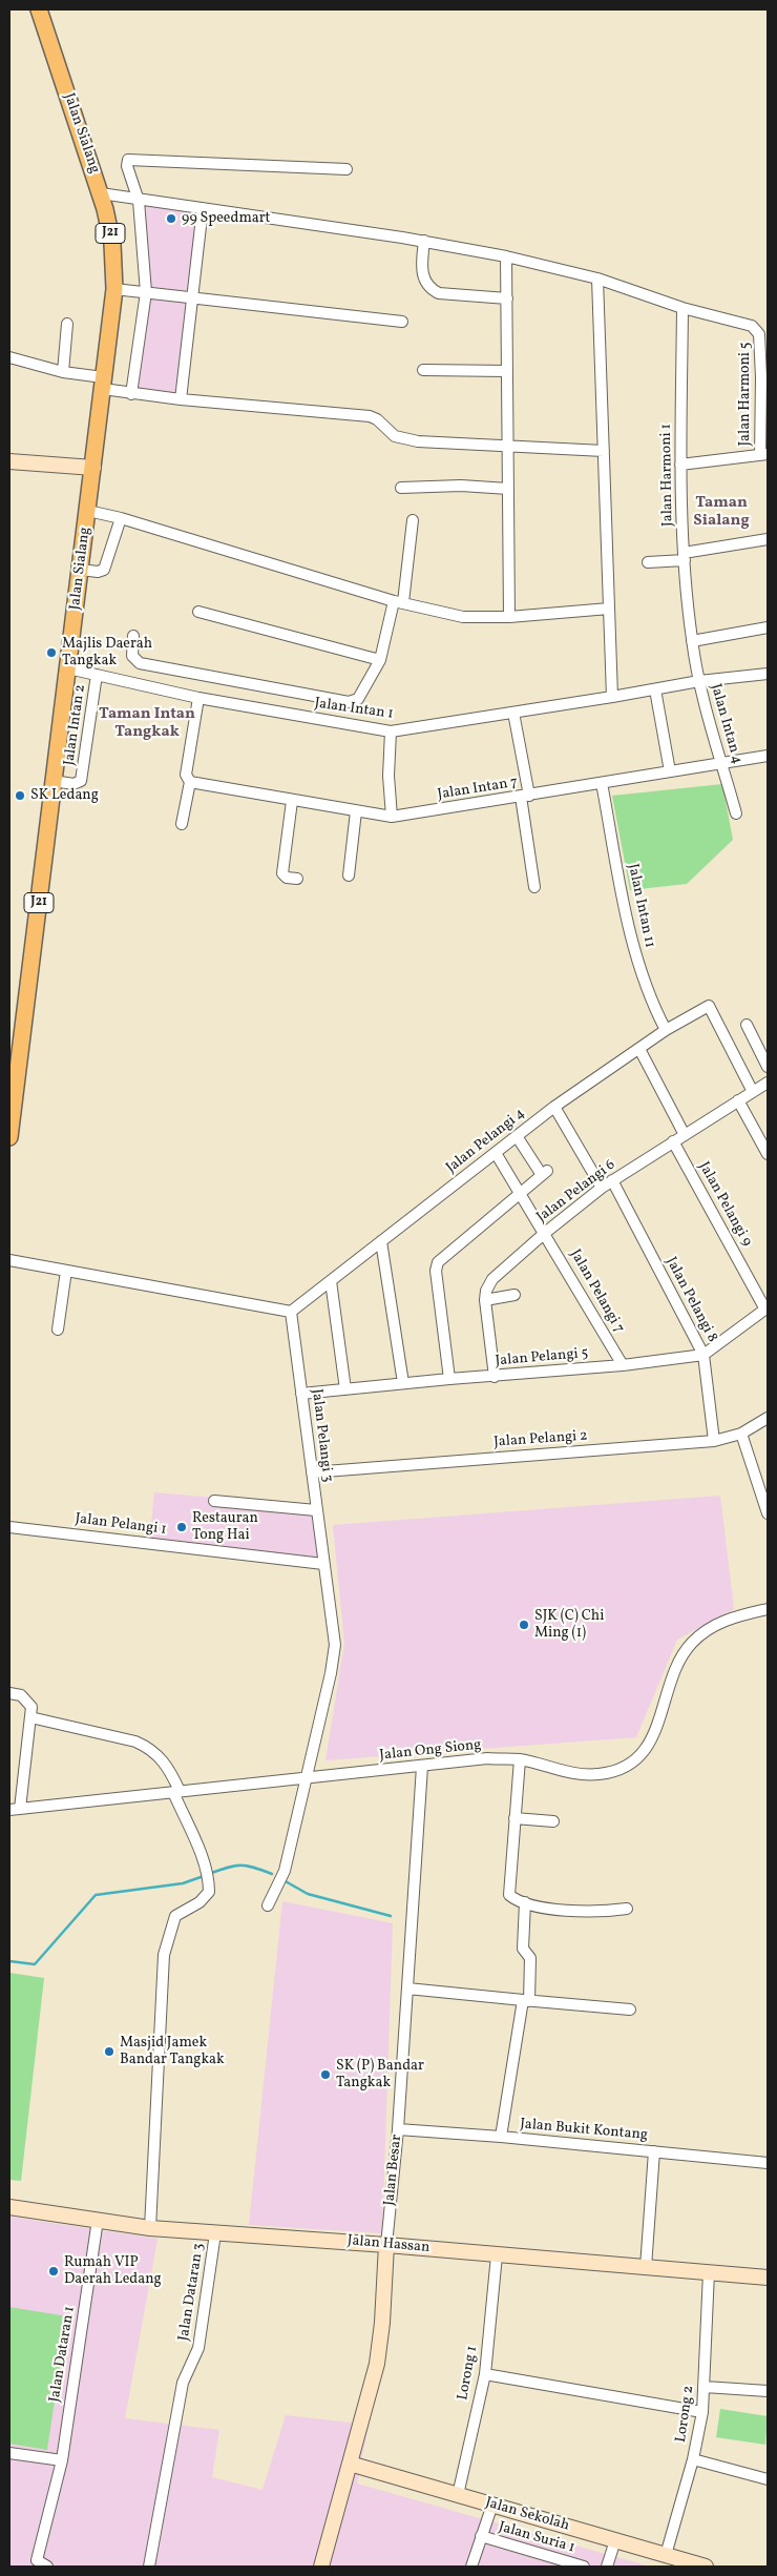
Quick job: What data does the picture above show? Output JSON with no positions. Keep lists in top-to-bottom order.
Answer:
{
  "streets": {
    "main road": ["Jalan Sialang", "J21"],
    "street": [
      "Jalan Harmoni 5",
      "Jalan Harmoni 1",
      "Jalan Intan 1",
      "Jalan Intan 4",
      "Jalan Intan 2",
      "Jalan Intan 7",
      "Jalan Intan 11",
      "Jalan Pelangi 4",
      "Jalan Pelangi 6",
      "Jalan Pelangi 9",
      "Jalan Pelangi 7",
      "Jalan Pelangi 8",
      "Jalan Pelangi 5",
      "Jalan Pelangi 3",
      "Jalan Pelangi 2",
      "Jalan Pelangi 1",
      "Jalan Ong Siong",
      "Jalan Bukit Kontang",
      "Jalan Besar",
      "Jalan Hassan",
      "Jalan Dataran 3",
      "Jalan Dataran 1",
      "Lorong 1",
      "Lorong 2",
      "Jalan Sekolah",
      "Jalan Suria 1"
    ]
  },
  "crossings": [
    ["Jalan Sialang", "Jalan Intan 1"],
    ["Jalan Sialang", "Jalan Intan 2"],
    ["Jalan Harmoni 5", "Jalan Harmoni 1"],
    ["Jalan Harmoni 1", "Jalan Intan 4"],
    ["Jalan Intan 1", "Jalan Intan 4"],
    ["Jalan Intan 1", "Jalan Intan 2"],
    ["Jalan Intan 4", "Jalan Intan 7"],
    ["Jalan Intan 7", "Jalan Intan 11"],
    ["Jalan Intan 11", "Jalan Pelangi 4"],
    ["Jalan Pelangi 4", "Jalan Pelangi 6"],
    ["Jalan Pelangi 4", "Jalan Pelangi 7"],
    ["Jalan Pelangi 4", "Jalan Pelangi 3"],
    ["Jalan Pelangi 6", "Jalan Pelangi 9"],
    ["Jalan Pelangi 6", "Jalan Pelangi 7"],
    ["Jalan Pelangi 6", "Jalan Pelangi 8"],
    ["Jalan Pelangi 9", "Jalan Pelangi 5"],
    ["Jalan Pelangi 7", "Jalan Pelangi 5"],
    ["Jalan Pelangi 8", "Jalan Pelangi 5"],
    ["Jalan Pelangi 8", "Jalan Pelangi 2"],
    ["Jalan Pelangi 5", "Jalan Pelangi 3"],
    ["Jalan Pelangi 3", "Jalan Pelangi 2"],
    ["Jalan Pelangi 3", "Jalan Pelangi 1"],
    ["Jalan Pelangi 3", "Jalan Ong Siong"],
    ["Jalan Ong Siong", "Jalan Besar"],
    ["Jalan Bukit Kontang", "Jalan Besar"],
    ["Jalan Besar", "Jalan Hassan"],
    ["Jalan Besar", "Jalan Sekolah"],
    ["Jalan Hassan", "Jalan Dataran 3"],
    ["Jalan Hassan", "Jalan Dataran 1"],
    ["Jalan Hassan", "Lorong 1"],
    ["Jalan Hassan", "Lorong 2"],
    ["Lorong 1", "Jalan Sekolah"],
    ["Lorong 2", "Jalan Sekolah"]
  ],
  "districts": ["Taman Sialang", "Taman Intan Tangkak"],
  "places": [
    "99 Speedmart",
    "Majlis Daerah Tangkak",
    "SK Ledang",
    "Restauran Tong Hai",
    "SJK (C) Chi Ming (1)",
    "Masjid Jamek Bandar Tangkak",
    "SK (P) Bandar Tangkak",
    "Rumah VIP Daerah Ledang"
  ]
}
